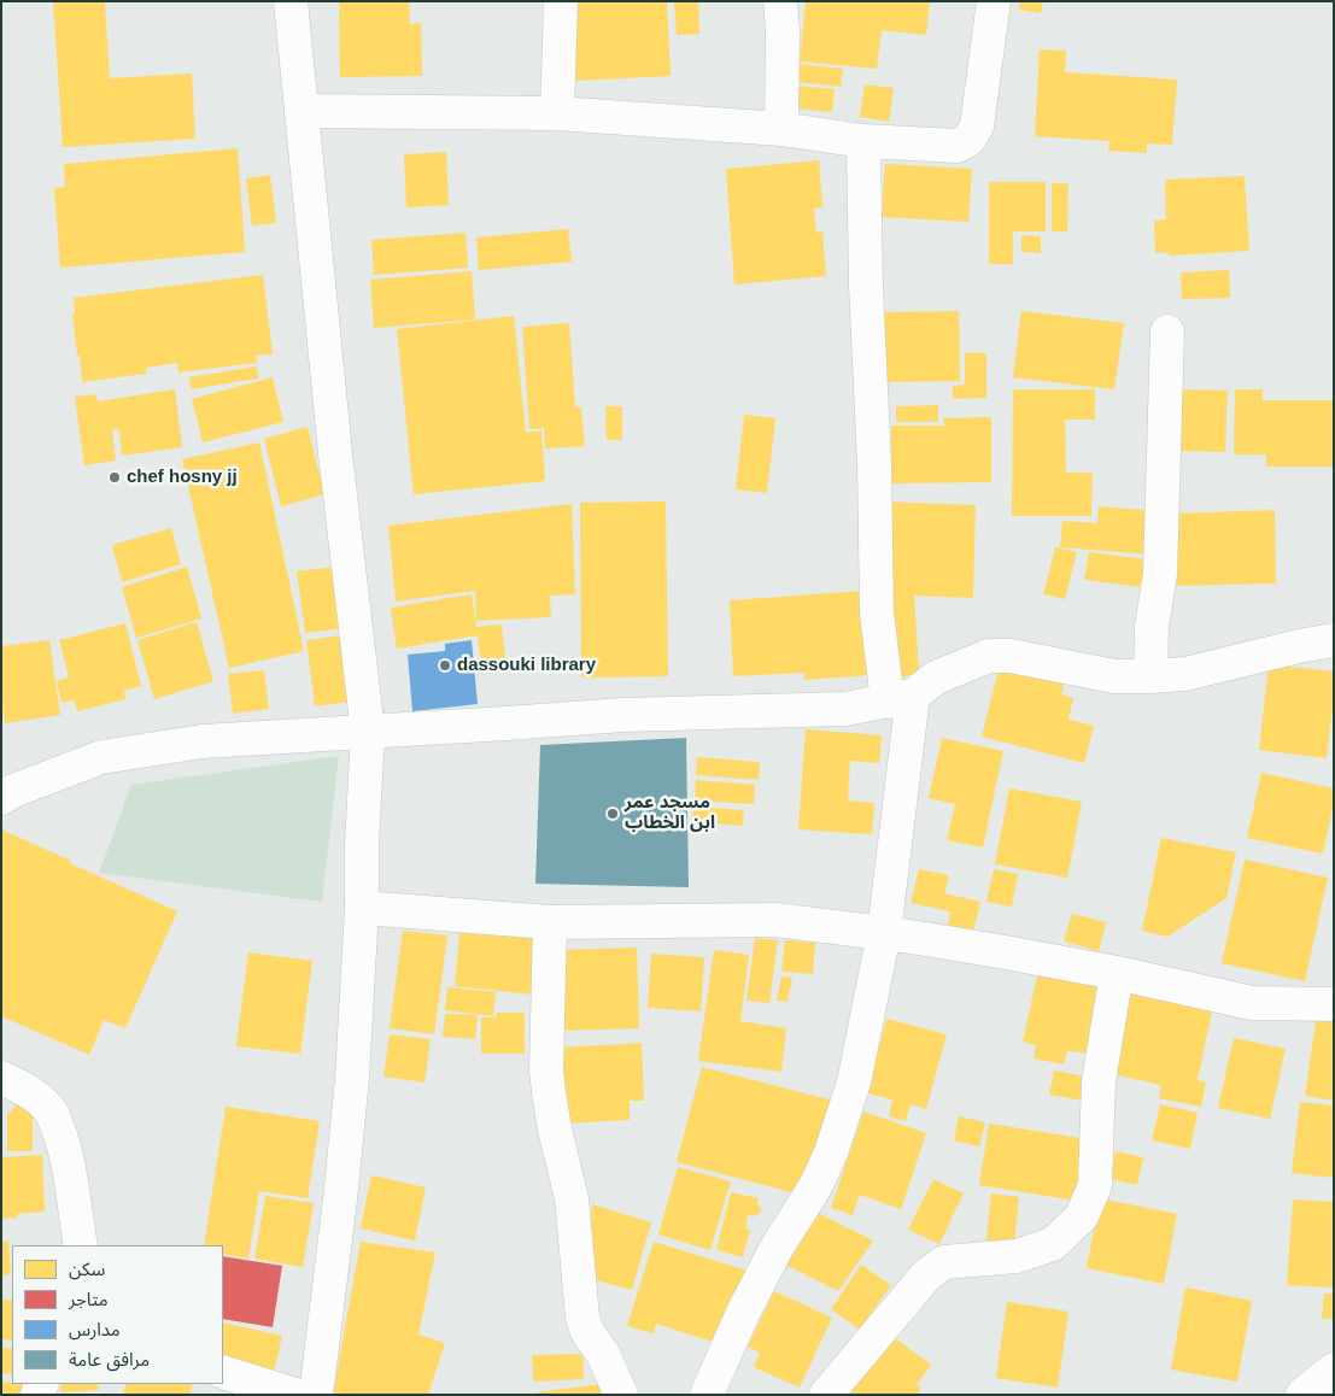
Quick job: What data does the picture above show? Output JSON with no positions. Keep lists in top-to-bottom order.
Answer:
{
  "places": ["chef hosny jj", "dassouki library", "مسجد عمر ابن الخطاب"],
  "legend": [
    "سكن",
    "متاجر",
    "مدارس",
    "مرافق عامة"
  ]
}
